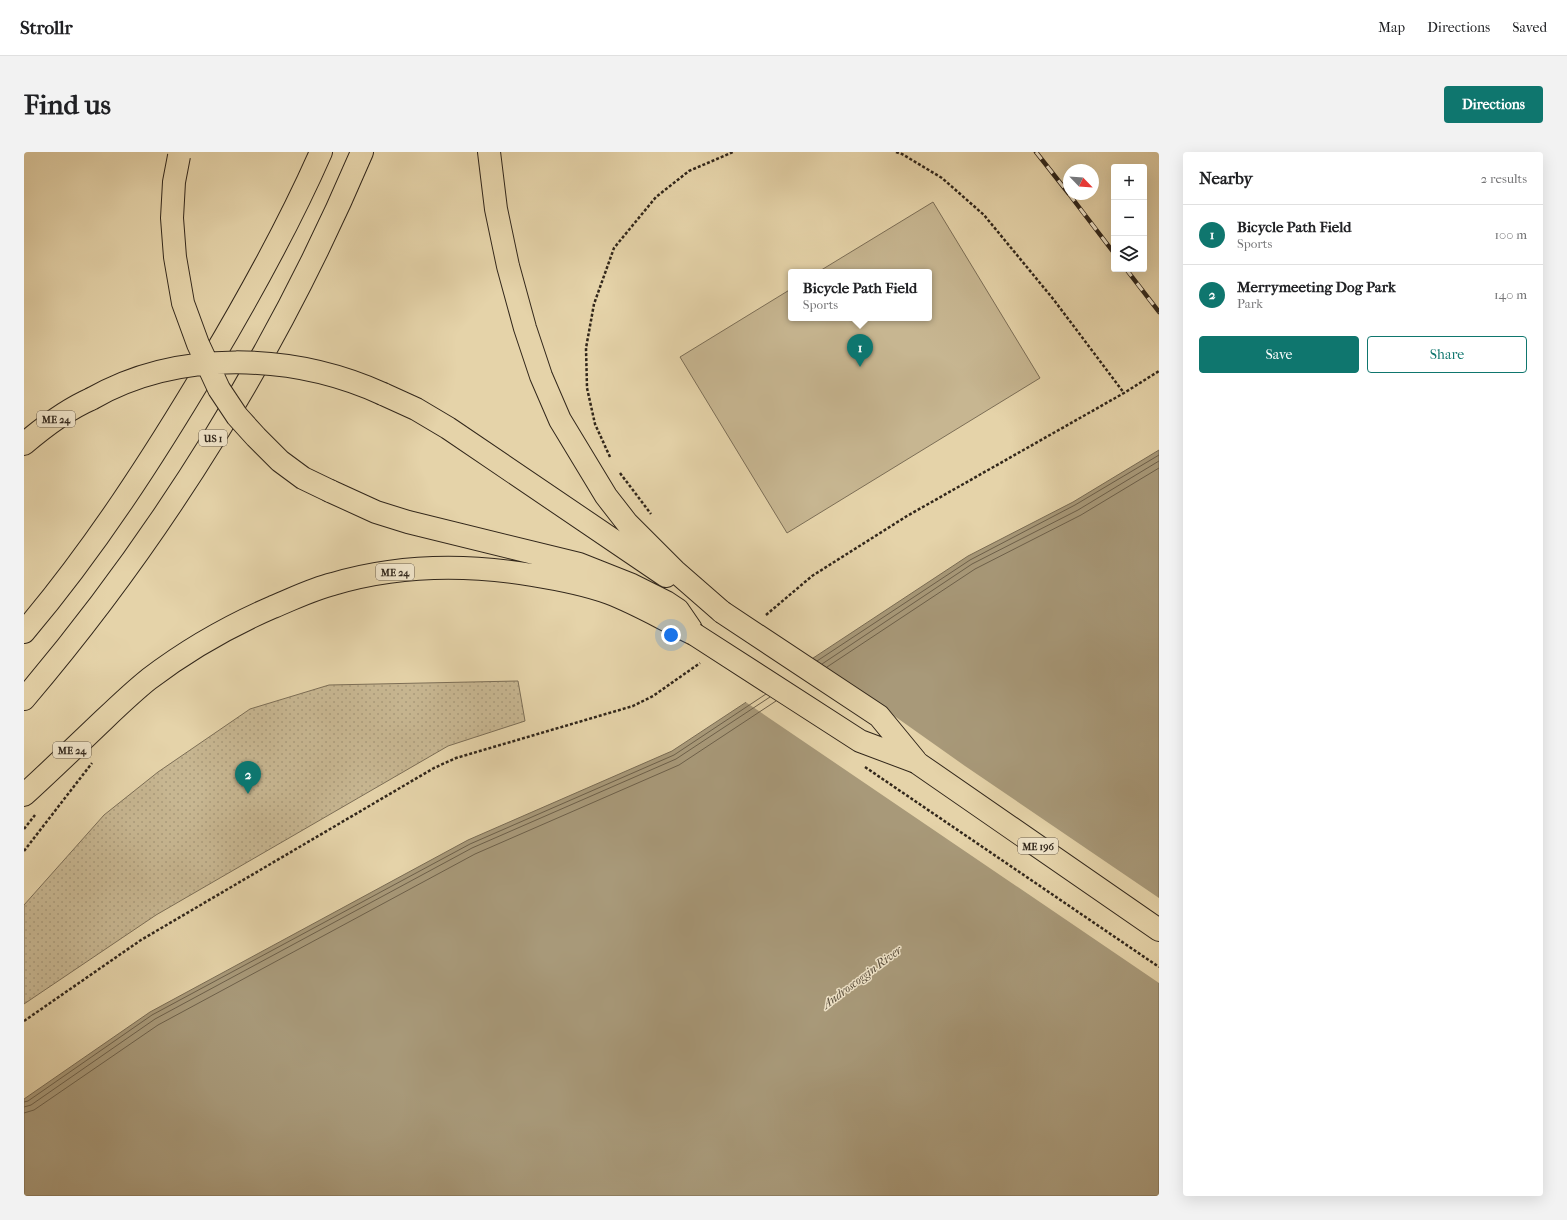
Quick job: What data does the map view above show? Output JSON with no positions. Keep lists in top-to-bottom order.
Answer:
{
  "streets": {
    "highway": ["ME 24", "US 1", "ME 196"]
  },
  "crossings": [
    ["ME 24", "ME 196"]
  ],
  "water": ["Androscoggin River"],
  "north": "bottom right",
  "page": {
    "header": "Strollr",
    "nav": ["Map", "Directions", "Saved"],
    "buttons": [
      "Directions",
      ["Save", "Share"]
    ],
    "title": "Find us",
    "heading": ["Nearby", "2 results"],
    "map_buttons": ["+", "−"],
    "list": [
      {
        "mark": "1",
        "name": "Bicycle Path Field",
        "note": "Sports",
        "value": "100 m"
      },
      {
        "mark": "2",
        "name": "Merrymeeting Dog Park",
        "note": "Park",
        "value": "140 m"
      }
    ],
    "popup": ["Bicycle Path Field", "Sports"],
    "pins": ["1", "2"]
  }
}
